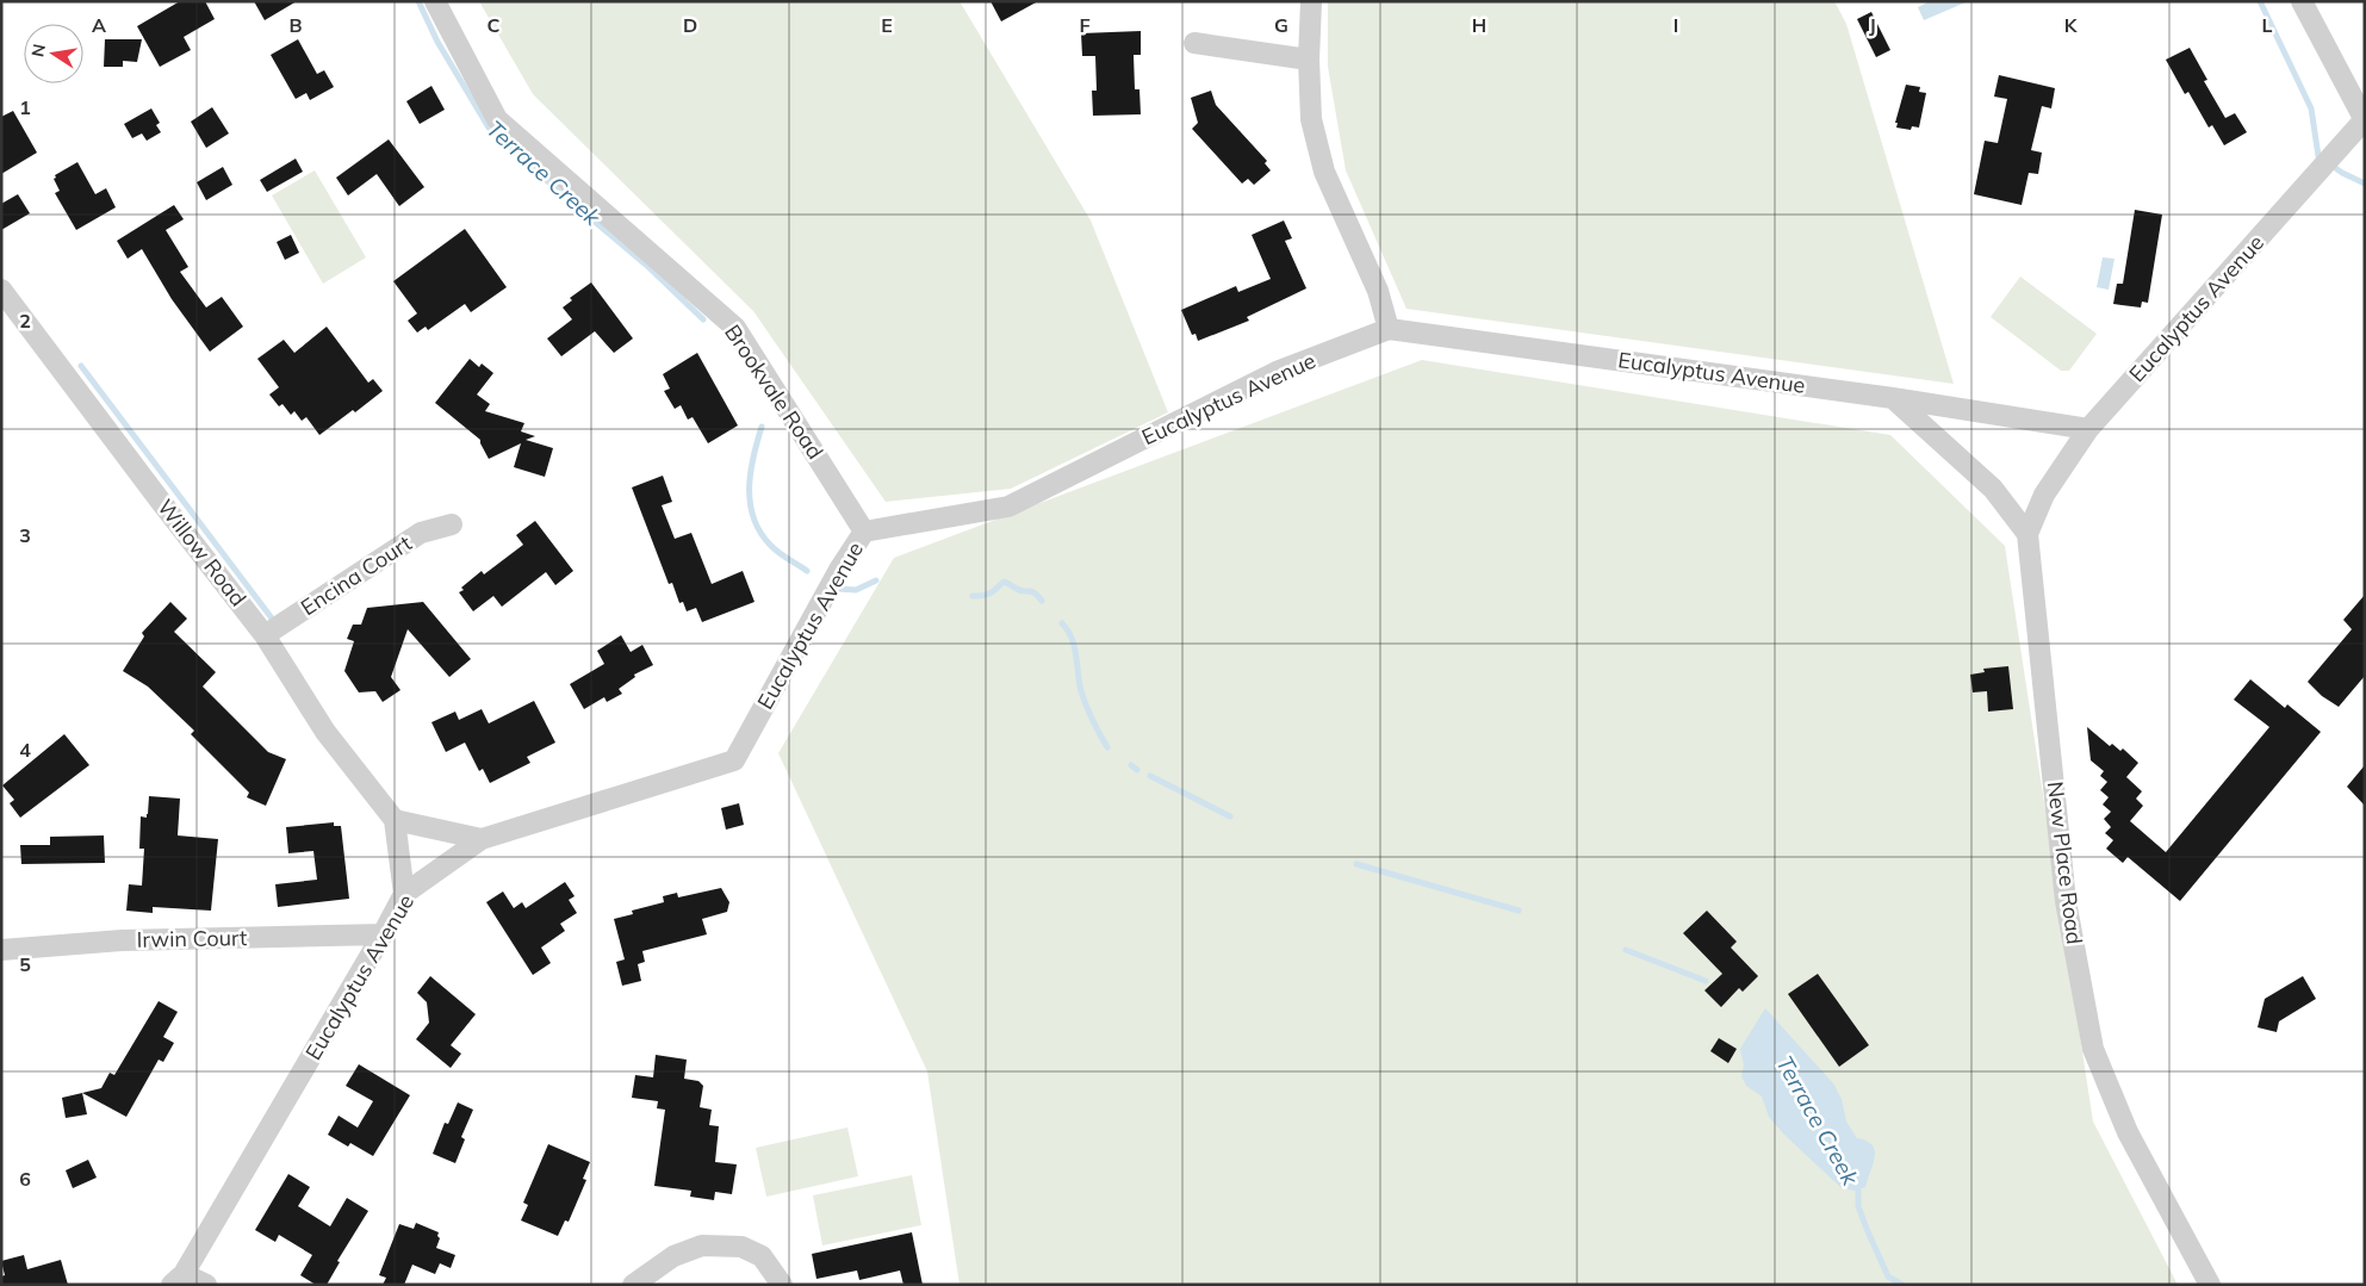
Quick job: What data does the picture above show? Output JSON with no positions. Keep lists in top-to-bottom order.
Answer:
{
  "streets": {
    "street": [
      "Eucalyptus Avenue",
      "Brookvale Road",
      "Willow Road",
      "Encina Court",
      "New Place Road",
      "Irwin Court"
    ]
  },
  "crossings": [
    ["Eucalyptus Avenue", "Brookvale Road"],
    ["Eucalyptus Avenue", "New Place Road"],
    ["Eucalyptus Avenue", "Irwin Court"],
    ["Willow Road", "Encina Court"]
  ],
  "water": ["Terrace Creek"],
  "north": "left",
  "grid": {
    "columns": [
      "A",
      "B",
      "C",
      "D",
      "E",
      "F",
      "G",
      "H",
      "I",
      "J",
      "K",
      "L"
    ],
    "rows": [
      "1",
      "2",
      "3",
      "4",
      "5",
      "6"
    ]
  }
}
